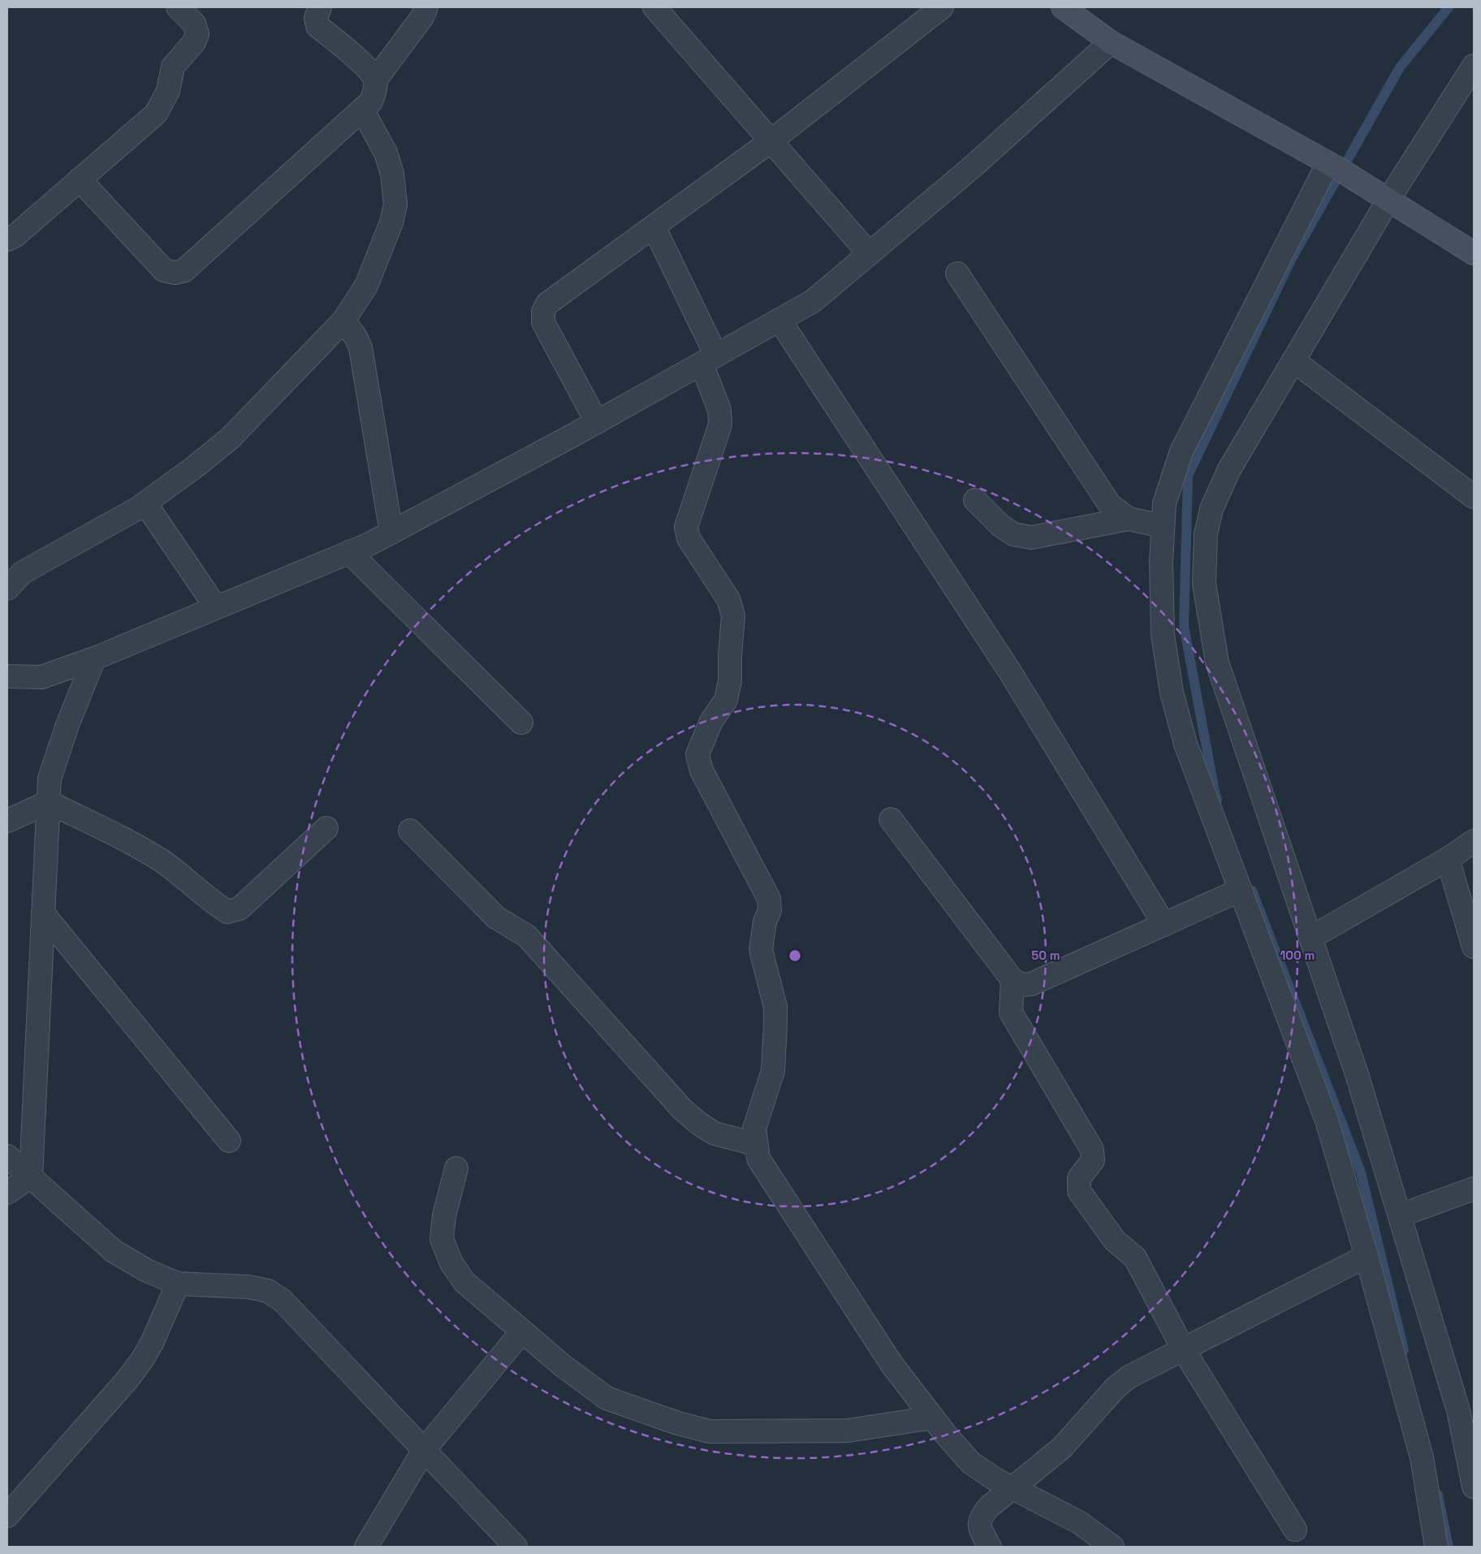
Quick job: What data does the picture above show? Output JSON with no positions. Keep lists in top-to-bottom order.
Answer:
{
  "rings": ["50 m", "100 m"]
}
